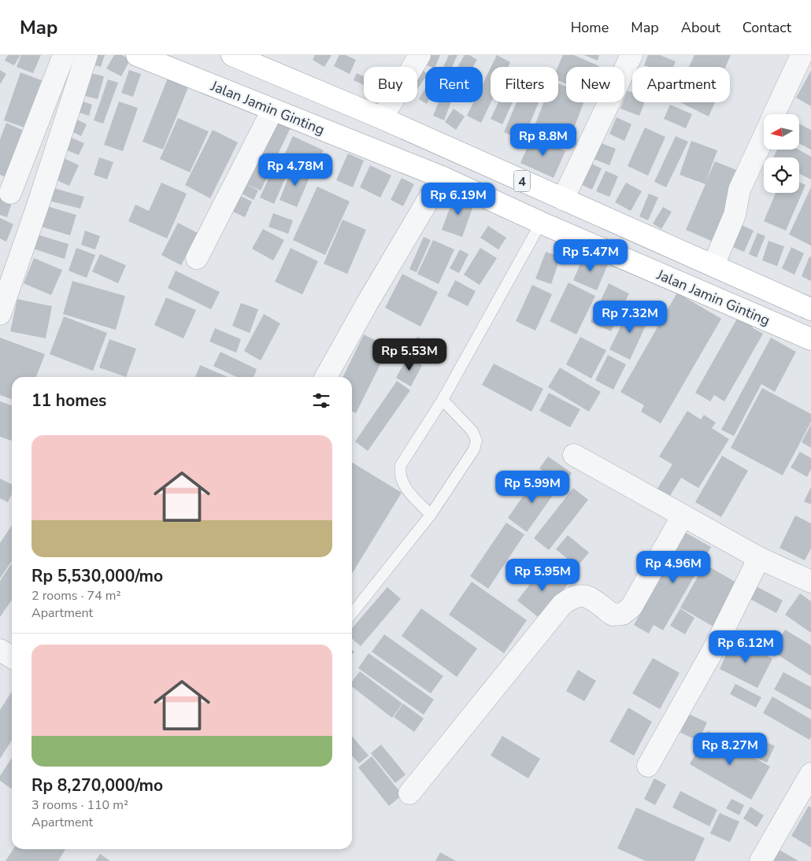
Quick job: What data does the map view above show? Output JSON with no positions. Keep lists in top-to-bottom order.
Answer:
{
  "streets": {
    "highway": ["Jalan Jamin Ginting", "4"]
  },
  "north": "left",
  "page": {
    "header": "Map",
    "nav": [
      "Home",
      "Map",
      "About",
      "Contact"
    ],
    "chip": [
      "Buy",
      "Rent",
      "Filters",
      "New",
      "Apartment"
    ],
    "price": [
      "Rp 8.8M",
      "Rp 4.78M",
      "Rp 6.19M",
      "Rp 5.47M",
      "Rp 7.32M",
      "Rp 5.53M",
      "Rp 5.99M",
      "Rp 4.96M",
      "Rp 5.95M",
      "Rp 6.12M",
      "Rp 8.27M"
    ],
    "heading": "11 homes",
    "list": [
      {
        "name": "Rp 5,530,000/mo",
        "note": "2 rooms · 74 m² · Apartment"
      },
      {
        "name": "Rp 8,270,000/mo",
        "note": "3 rooms · 110 m² · Apartment"
      }
    ]
  }
}
